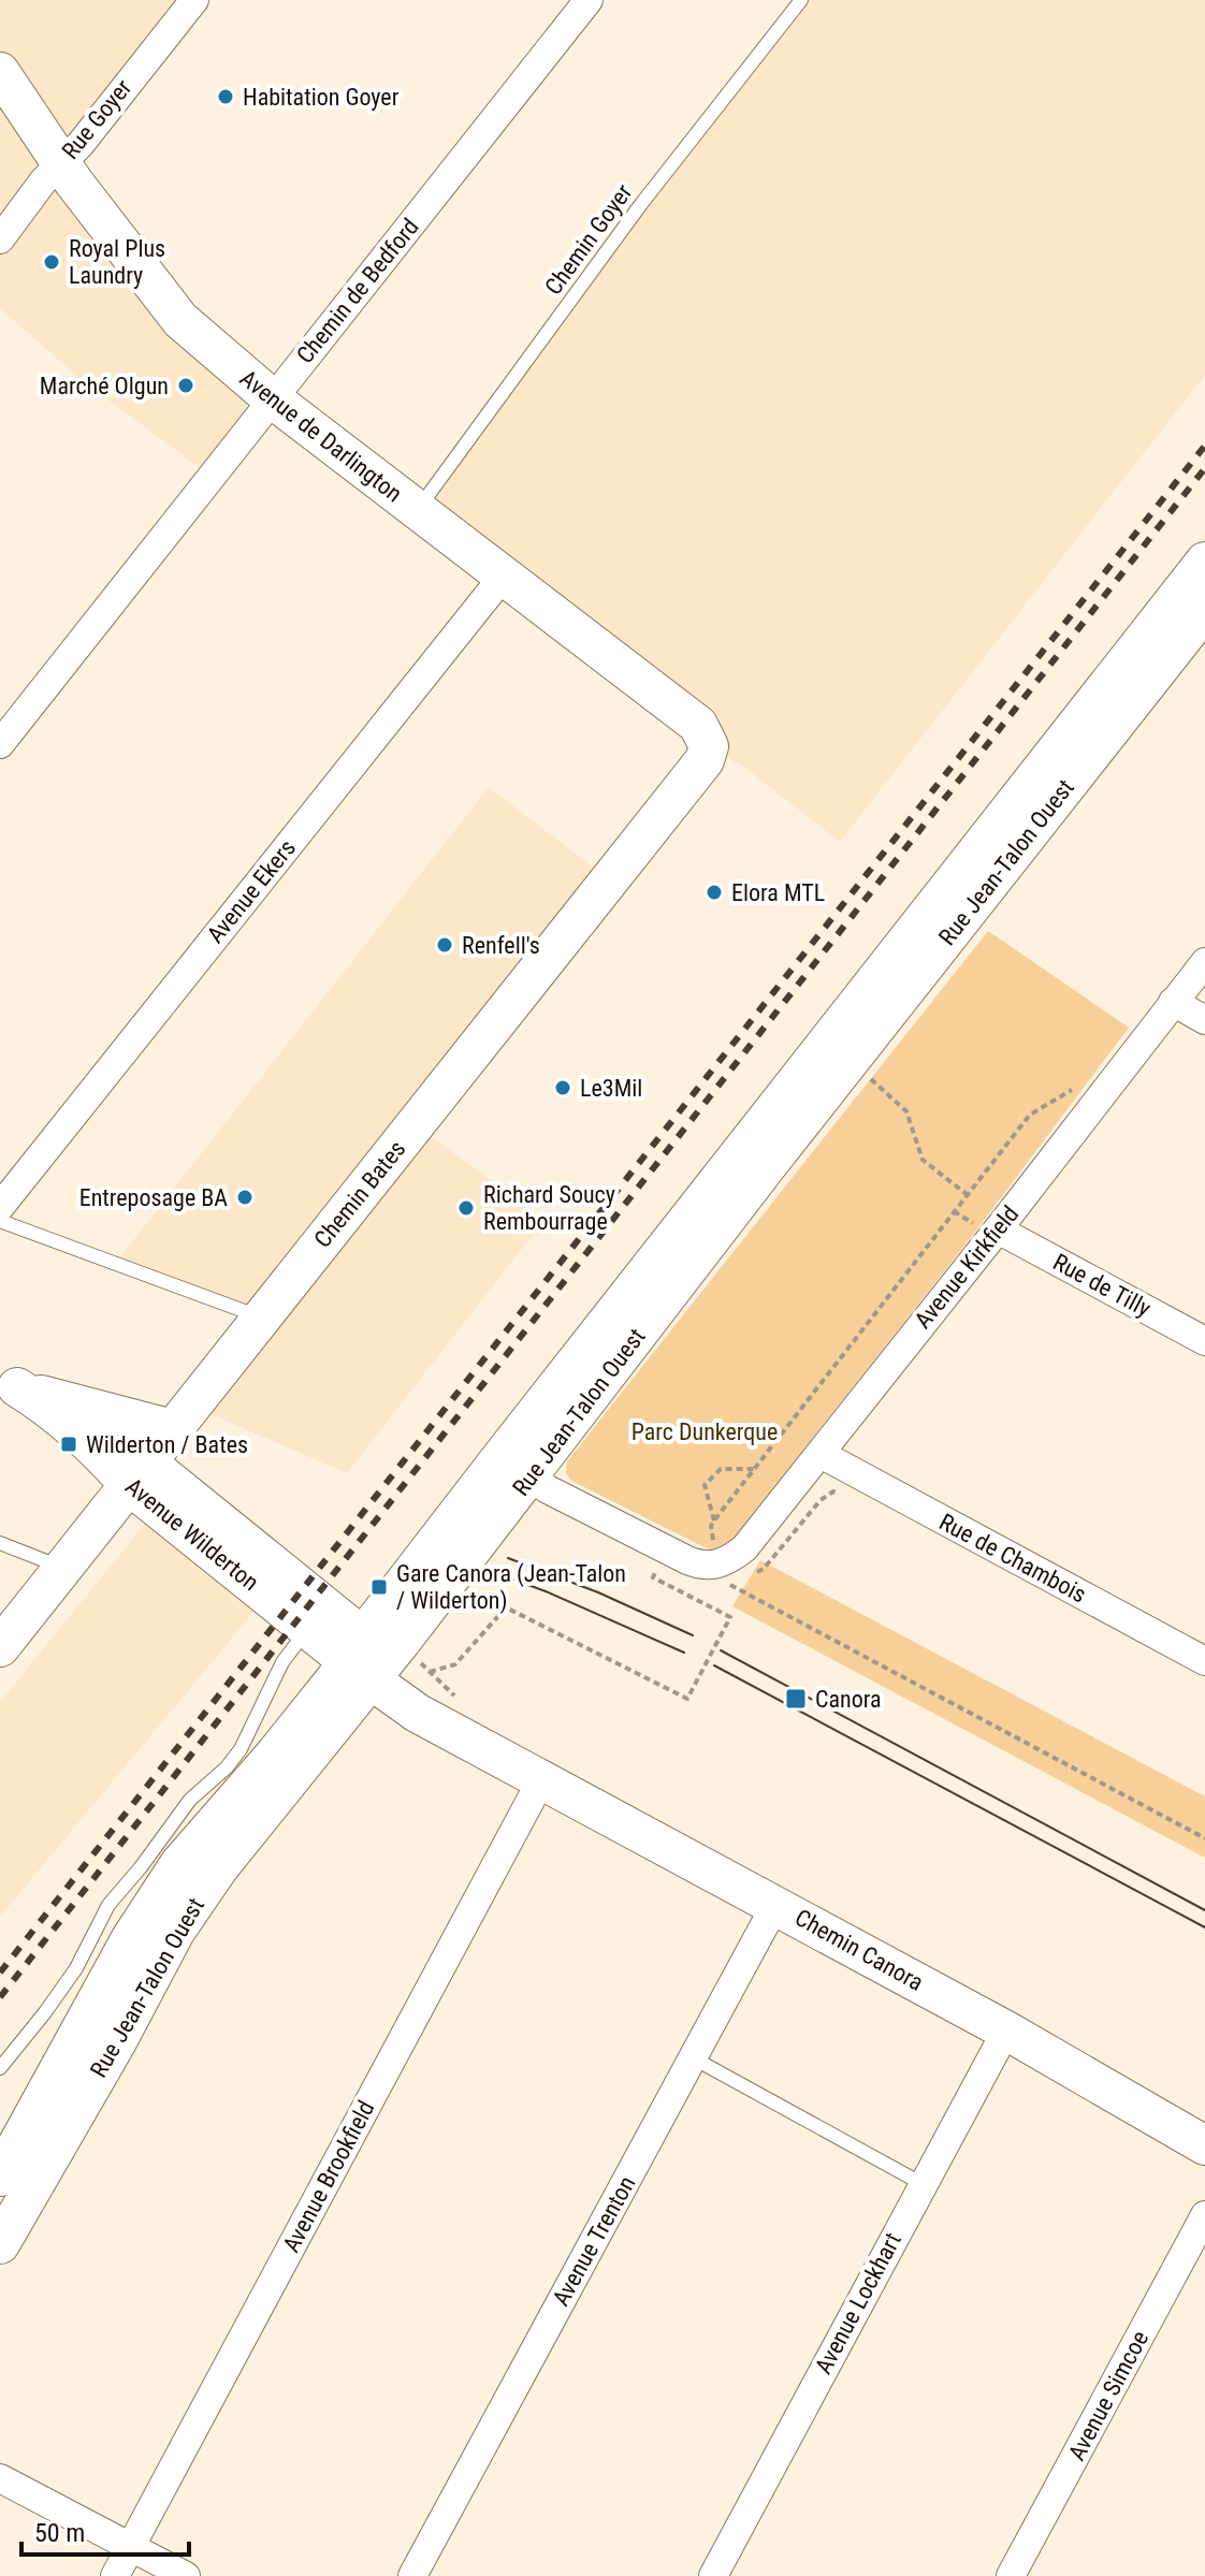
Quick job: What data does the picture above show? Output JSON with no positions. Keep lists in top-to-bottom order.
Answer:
{
  "streets": {
    "street": [
      "Rue Goyer",
      "Chemin de Bedford",
      "Avenue de Darlington",
      "Rue Jean-Talon Ouest",
      "Avenue Ekers",
      "Chemin Bates",
      "Avenue Kirkfield",
      "Rue de Tilly",
      "Avenue Wilderton",
      "Rue de Chambois",
      "Chemin Canora",
      "Avenue Brookfield",
      "Avenue Trenton",
      "Avenue Lockhart",
      "Avenue Simcoe"
    ],
    "lane": ["Chemin Goyer"]
  },
  "crossings": [
    ["Rue Goyer", "Avenue de Darlington"],
    ["Chemin Goyer", "Avenue de Darlington"],
    ["Chemin de Bedford", "Avenue de Darlington"],
    ["Avenue de Darlington", "Avenue Ekers"],
    ["Avenue de Darlington", "Chemin Bates"],
    ["Rue Jean-Talon Ouest", "Avenue Wilderton"],
    ["Rue Jean-Talon Ouest", "Chemin Canora"],
    ["Chemin Bates", "Avenue Wilderton"],
    ["Avenue Kirkfield", "Rue de Tilly"],
    ["Avenue Kirkfield", "Rue de Chambois"],
    ["Avenue Wilderton", "Chemin Canora"],
    ["Chemin Canora", "Avenue Brookfield"],
    ["Chemin Canora", "Avenue Trenton"],
    ["Chemin Canora", "Avenue Lockhart"]
  ],
  "parks": ["Parc Dunkerque"],
  "places": {
    "other": [
      "Habitation Goyer",
      "Royal Plus Laundry",
      "Marché Olgun",
      "Elora MTL",
      "Renfell's",
      "Le3Mil",
      "Entreposage BA",
      "Richard Soucy Rembourrage"
    ],
    "transit": ["Wilderton / Bates", "Gare Canora (Jean-Talon / Wilderton)", "Canora"]
  },
  "scale_bar": "50 m"
}
